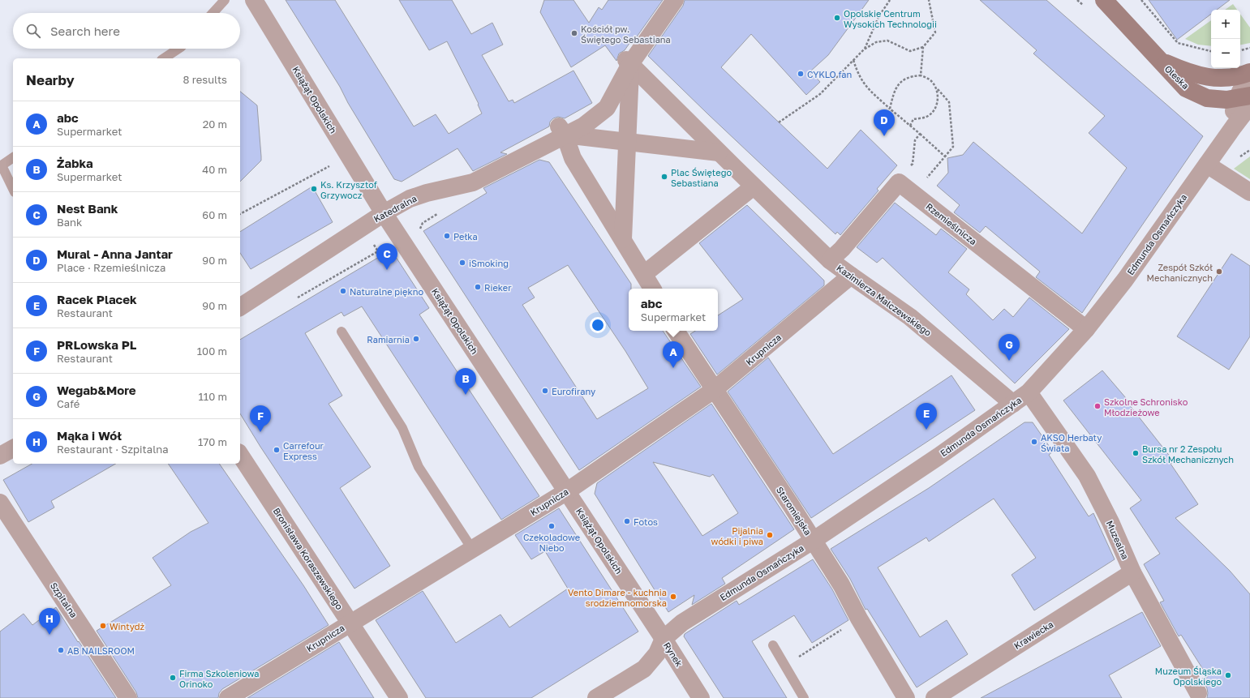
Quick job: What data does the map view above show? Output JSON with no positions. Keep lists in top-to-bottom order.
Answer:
{
  "streets": {
    "street": [
      "Oleska",
      "Książąt Opolskich",
      "Katedralna",
      "Rzemieślnicza",
      "Edmunda Osmańczyka",
      "Kazimierza Malczewskiego",
      "Krupnicza",
      "Staromiejska",
      "Muzealna",
      "Bronisława Koraszewskiego",
      "Szpitalna",
      "Krawiecka",
      "Rynek"
    ]
  },
  "crossings": [
    ["Oleska", "Edmunda Osmańczyka"],
    ["Książąt Opolskich", "Katedralna"],
    ["Książąt Opolskich", "Edmunda Osmańczyka"],
    ["Książąt Opolskich", "Krupnicza"],
    ["Książąt Opolskich", "Rynek"],
    ["Rzemieślnicza", "Edmunda Osmańczyka"],
    ["Edmunda Osmańczyka", "Kazimierza Malczewskiego"],
    ["Edmunda Osmańczyka", "Staromiejska"],
    ["Edmunda Osmańczyka", "Muzealna"],
    ["Edmunda Osmańczyka", "Rynek"],
    ["Kazimierza Malczewskiego", "Krupnicza"],
    ["Krupnicza", "Staromiejska"],
    ["Krupnicza", "Bronisława Koraszewskiego"],
    ["Muzealna", "Krawiecka"]
  ],
  "places": [
    "Opolskie Centrum Wysokich Technologii",
    "Kościół pw. Świętego Sebastiana",
    "CYKLO fan",
    "Plac Świętego Sebastiana",
    "Ks. Krzysztof Grzywocz",
    "Pełka",
    "iSmoking",
    "Zespół Szkół Mechanicznych",
    "Rieker",
    "Naturalne piękno",
    "Ramiarnia",
    "Eurofirany",
    "Szkolne Schronisko Młodzieżowe",
    "AKSO Herbaty Świata",
    "Carrefour Express",
    "Bursa nr 2 Zespołu Szkół Mechanicznych",
    "Fotos",
    "Czekoladowe Niebo",
    "Pijalnia wódki i piwa",
    "Vento Dimare - kuchnia srodziemnomorska",
    "Wintydż",
    "AB NAILSROOM",
    "Muzeum Śląska Opolskiego",
    "Firma Szkoleniowa Orinoko"
  ],
  "page": {
    "map_buttons": ["+", "−"],
    "search": "Search here",
    "heading": ["Nearby", "8 results"],
    "list": [
      {
        "mark": "A",
        "name": "abc",
        "note": "Supermarket",
        "value": "20 m"
      },
      {
        "mark": "B",
        "name": "Żabka",
        "note": "Supermarket",
        "value": "40 m"
      },
      {
        "mark": "C",
        "name": "Nest Bank",
        "note": "Bank",
        "value": "60 m"
      },
      {
        "mark": "D",
        "name": "Mural - Anna Jantar",
        "note": "Place · Rzemieślnicza",
        "value": "90 m"
      },
      {
        "mark": "E",
        "name": "Racek Placek",
        "note": "Restaurant",
        "value": "90 m"
      },
      {
        "mark": "F",
        "name": "PRLowska PL",
        "note": "Restaurant",
        "value": "100 m"
      },
      {
        "mark": "G",
        "name": "Wegab&More",
        "note": "Café",
        "value": "110 m"
      },
      {
        "mark": "H",
        "name": "Mąka i Wół",
        "note": "Restaurant · Szpitalna",
        "value": "170 m"
      }
    ],
    "pins": [
      "D",
      "C",
      "G",
      "A",
      "B",
      "E",
      "F",
      "H"
    ],
    "popup": ["abc", "Supermarket"]
  }
}
